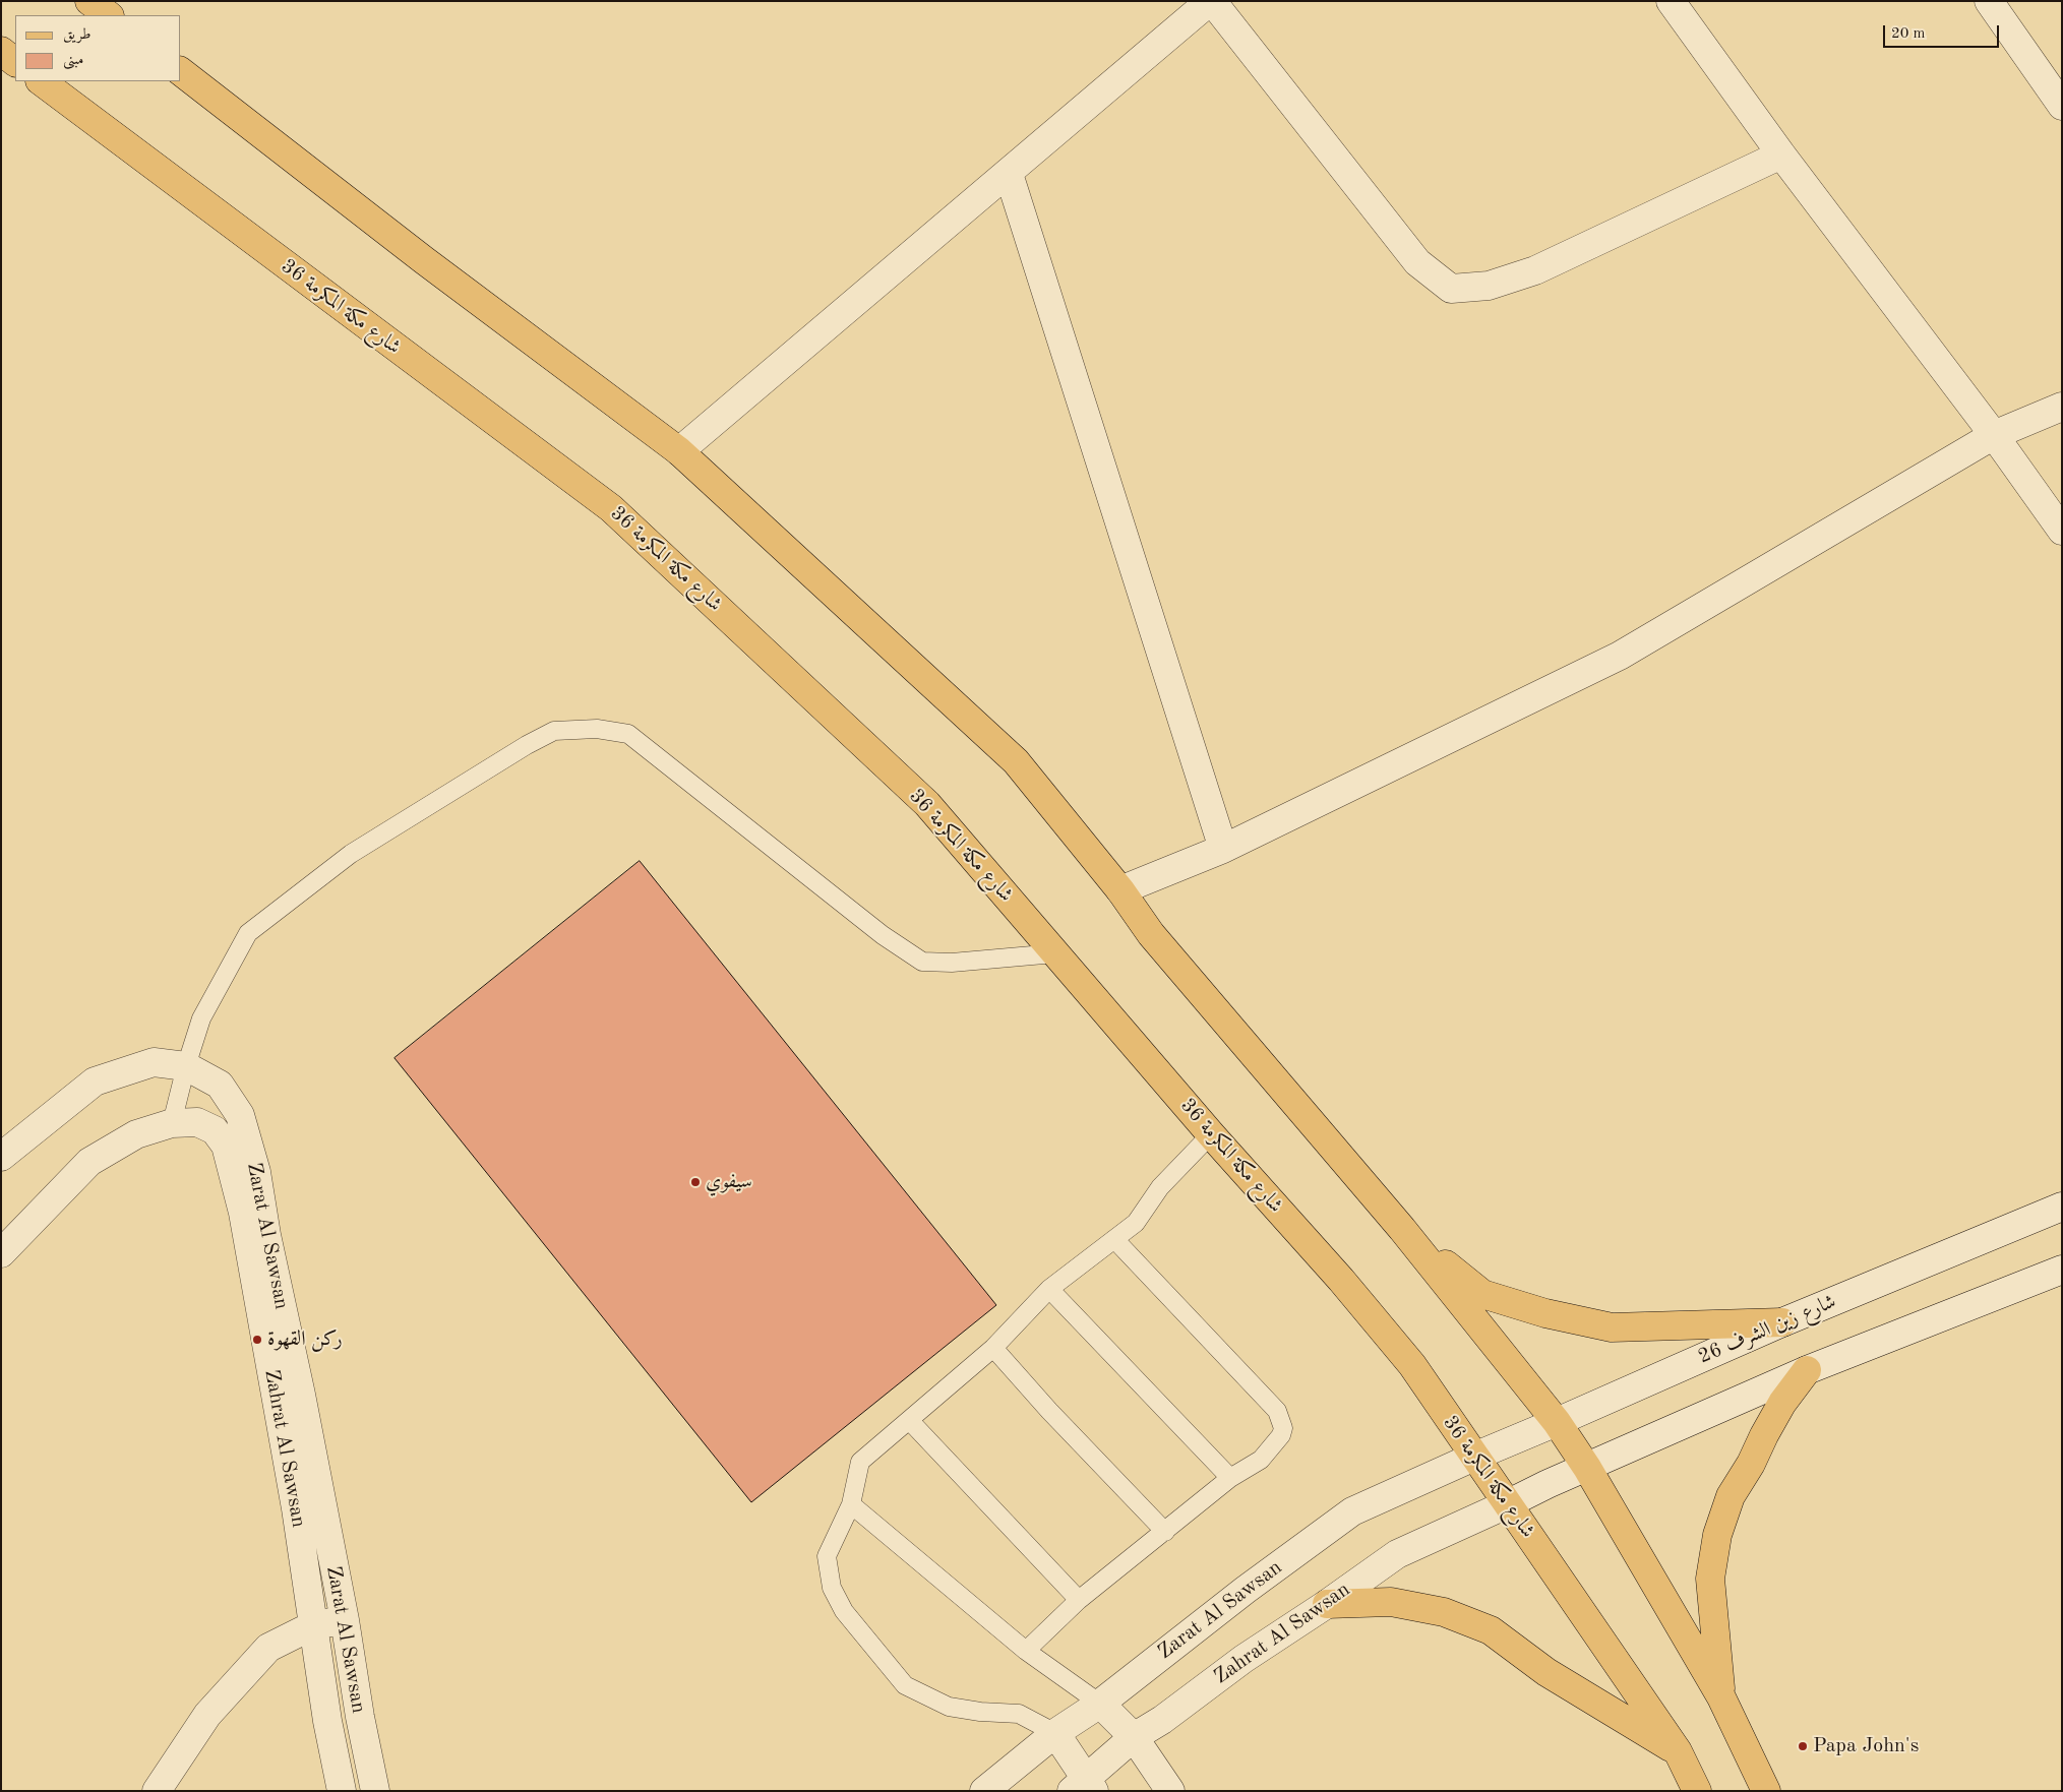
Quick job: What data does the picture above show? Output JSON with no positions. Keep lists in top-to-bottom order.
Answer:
{
  "streets": {
    "main road": ["شارع مكة المكرمة 36"],
    "street": ["Zarat Al Sawsan", "شارع زين الشرف 26", "Zahrat Al Sawsan"]
  },
  "crossings": [
    ["شارع مكة المكرمة 36", "Zarat Al Sawsan"],
    ["شارع مكة المكرمة 36", "شارع زين الشرف 26"],
    ["شارع مكة المكرمة 36", "Zahrat Al Sawsan"],
    ["Zarat Al Sawsan", "شارع زين الشرف 26"]
  ],
  "places": ["سيفوي", "ركن القهوة", "Papa John's"],
  "legend": ["طريق", "مبنى"],
  "scale_bar": "20 m"
}
